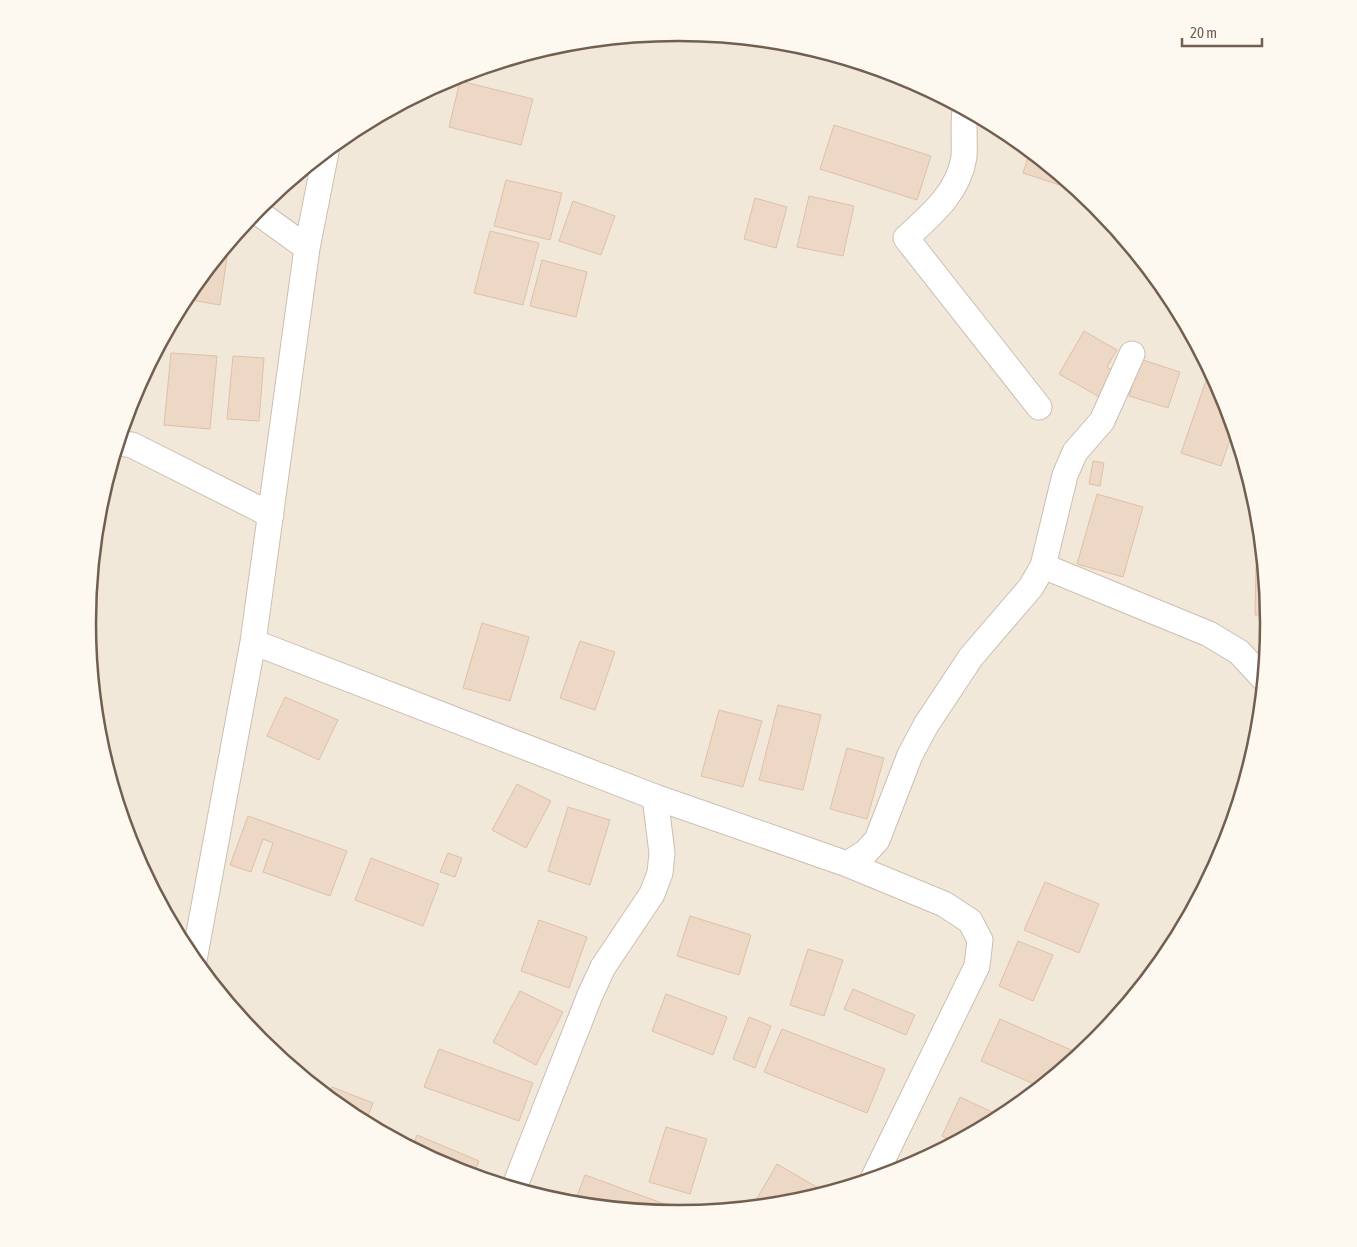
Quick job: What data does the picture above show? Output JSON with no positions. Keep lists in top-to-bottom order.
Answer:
{
  "scale_bar": "20 m"
}
